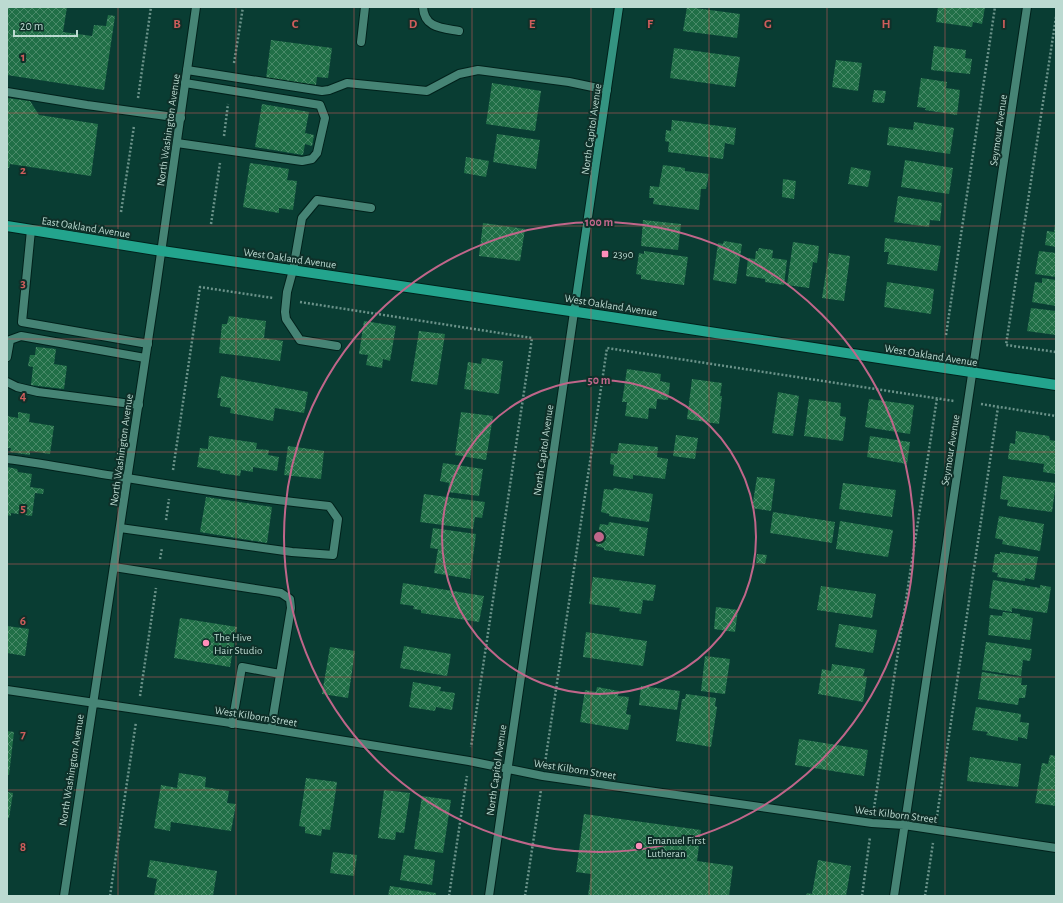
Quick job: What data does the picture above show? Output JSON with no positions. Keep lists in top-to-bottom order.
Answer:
{
  "streets": {
    "main road": ["East Oakland Avenue", "West Oakland Avenue"],
    "street": [
      "North Capitol Avenue",
      "North Washington Avenue",
      "Seymour Avenue",
      "West Kilborn Street"
    ]
  },
  "crossings": [
    ["North Capitol Avenue", "West Oakland Avenue"],
    ["North Capitol Avenue", "West Kilborn Street"],
    ["North Washington Avenue", "East Oakland Avenue"],
    ["North Washington Avenue", "West Oakland Avenue"],
    ["North Washington Avenue", "West Kilborn Street"],
    ["Seymour Avenue", "West Oakland Avenue"],
    ["Seymour Avenue", "West Kilborn Street"],
    ["East Oakland Avenue", "West Oakland Avenue"]
  ],
  "places": {
    "transit": ["2390"],
    "other": ["The Hive Hair Studio", "Emanuel First Lutheran"]
  },
  "scale_bar": "20 m",
  "grid": {
    "columns": [
      "B",
      "C",
      "D",
      "E",
      "F",
      "G",
      "H",
      "I"
    ],
    "rows": [
      "1",
      "2",
      "3",
      "4",
      "5",
      "6",
      "7",
      "8"
    ]
  },
  "rings": ["100 m", "50 m"]
}
